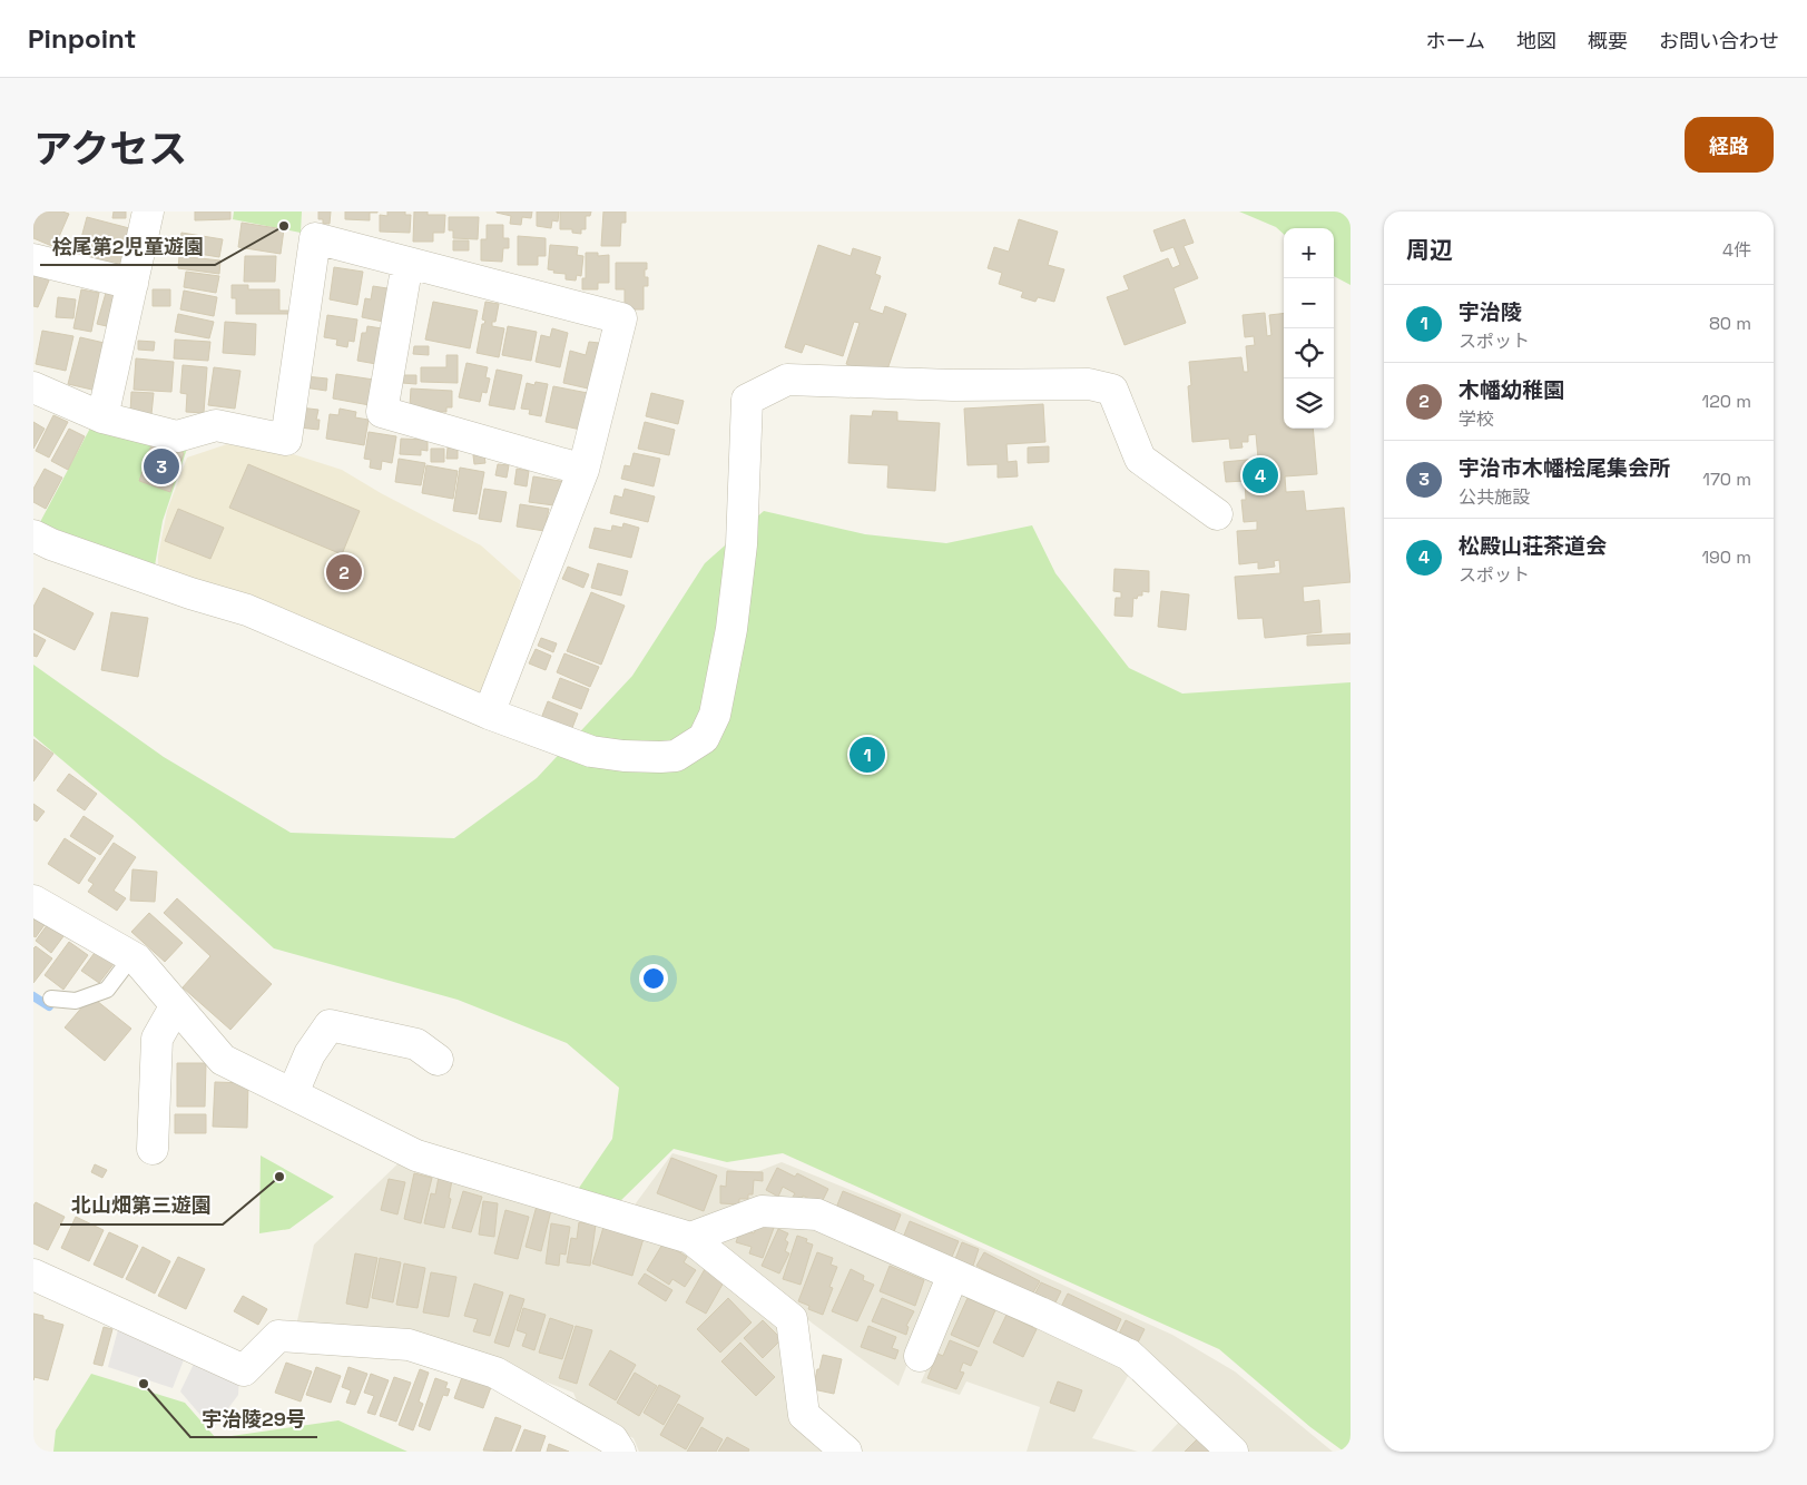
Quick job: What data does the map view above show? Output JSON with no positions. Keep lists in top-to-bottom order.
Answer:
{
  "places": ["桧尾第2児童遊園", "北山畑第三遊園", "宇治陵29号"],
  "page": {
    "header": "Pinpoint",
    "nav": [
      "ホーム",
      "地図",
      "概要",
      "お問い合わせ"
    ],
    "title": "アクセス",
    "buttons": "経路",
    "heading": ["周辺", "4件"],
    "map_buttons": ["+", "−"],
    "list": [
      {
        "mark": "1",
        "name": "宇治陵",
        "note": "スポット",
        "value": "80 m"
      },
      {
        "mark": "2",
        "name": "木幡幼稚園",
        "note": "学校",
        "value": "120 m"
      },
      {
        "mark": "3",
        "name": "宇治市木幡桧尾集会所",
        "note": "公共施設",
        "value": "170 m"
      },
      {
        "mark": "4",
        "name": "松殿山荘茶道会",
        "note": "スポット",
        "value": "190 m"
      }
    ],
    "pins": [
      "3",
      "4",
      "2",
      "1"
    ]
  }
}
